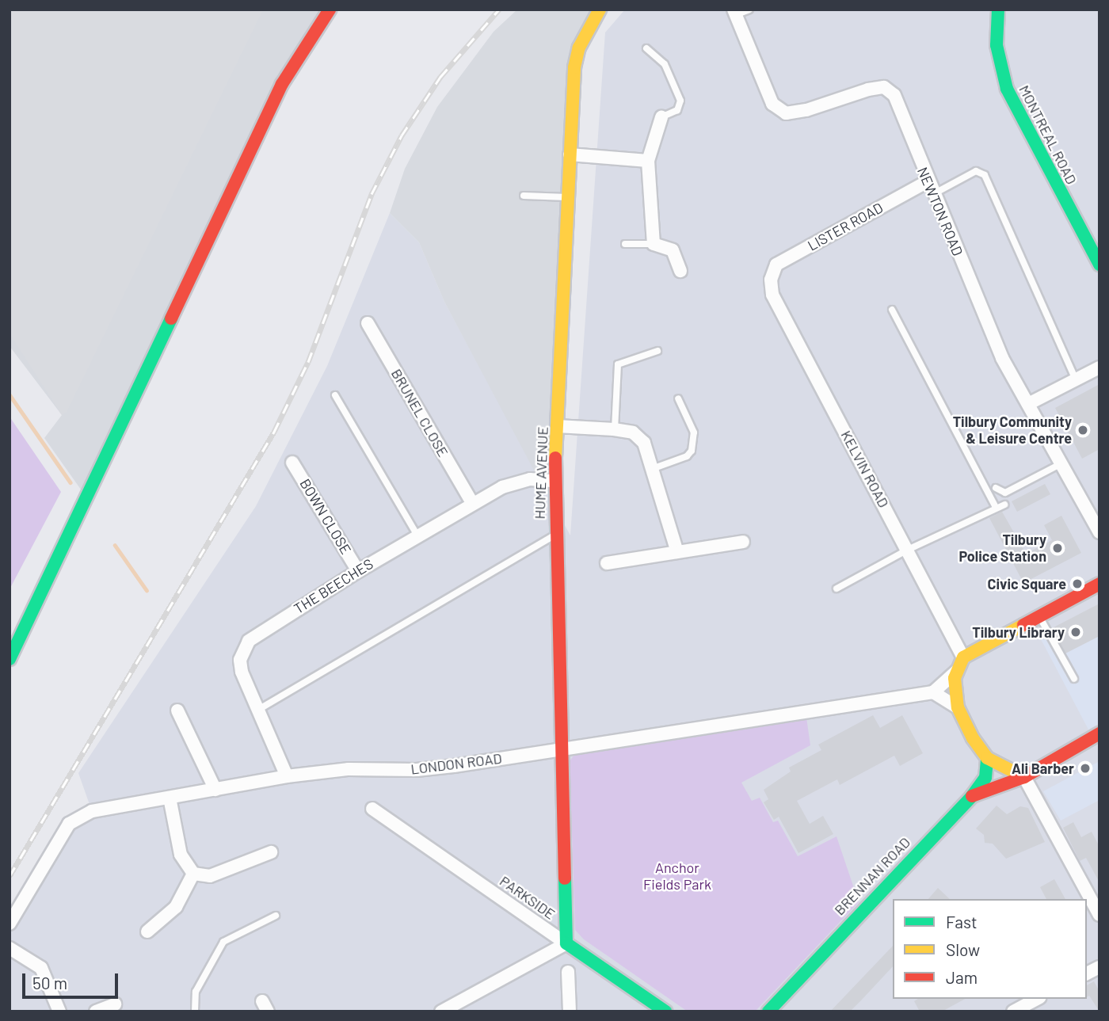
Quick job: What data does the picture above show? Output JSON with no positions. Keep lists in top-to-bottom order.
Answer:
{
  "streets": {
    "street": [
      "MONTREAL ROAD",
      "NEWTON ROAD",
      "LISTER ROAD",
      "BRUNEL CLOSE",
      "KELVIN ROAD",
      "HUME AVENUE",
      "BOWN CLOSE",
      "THE BEECHES",
      "LONDON ROAD",
      "BRENNAN ROAD",
      "PARKSIDE"
    ]
  },
  "crossings": [
    ["NEWTON ROAD", "LISTER ROAD"],
    ["LISTER ROAD", "KELVIN ROAD"],
    ["BRUNEL CLOSE", "THE BEECHES"],
    ["HUME AVENUE", "THE BEECHES"],
    ["HUME AVENUE", "LONDON ROAD"],
    ["HUME AVENUE", "PARKSIDE"],
    ["BOWN CLOSE", "THE BEECHES"],
    ["THE BEECHES", "LONDON ROAD"]
  ],
  "parks": ["Anchor Fields Park"],
  "places": [
    "Tilbury Community & Leisure Centre",
    "Tilbury Police Station",
    "Civic Square",
    "Tilbury Library",
    "Ali Barber"
  ],
  "legend": ["Fast", "Slow", "Jam"],
  "scale_bar": "50 m"
}
